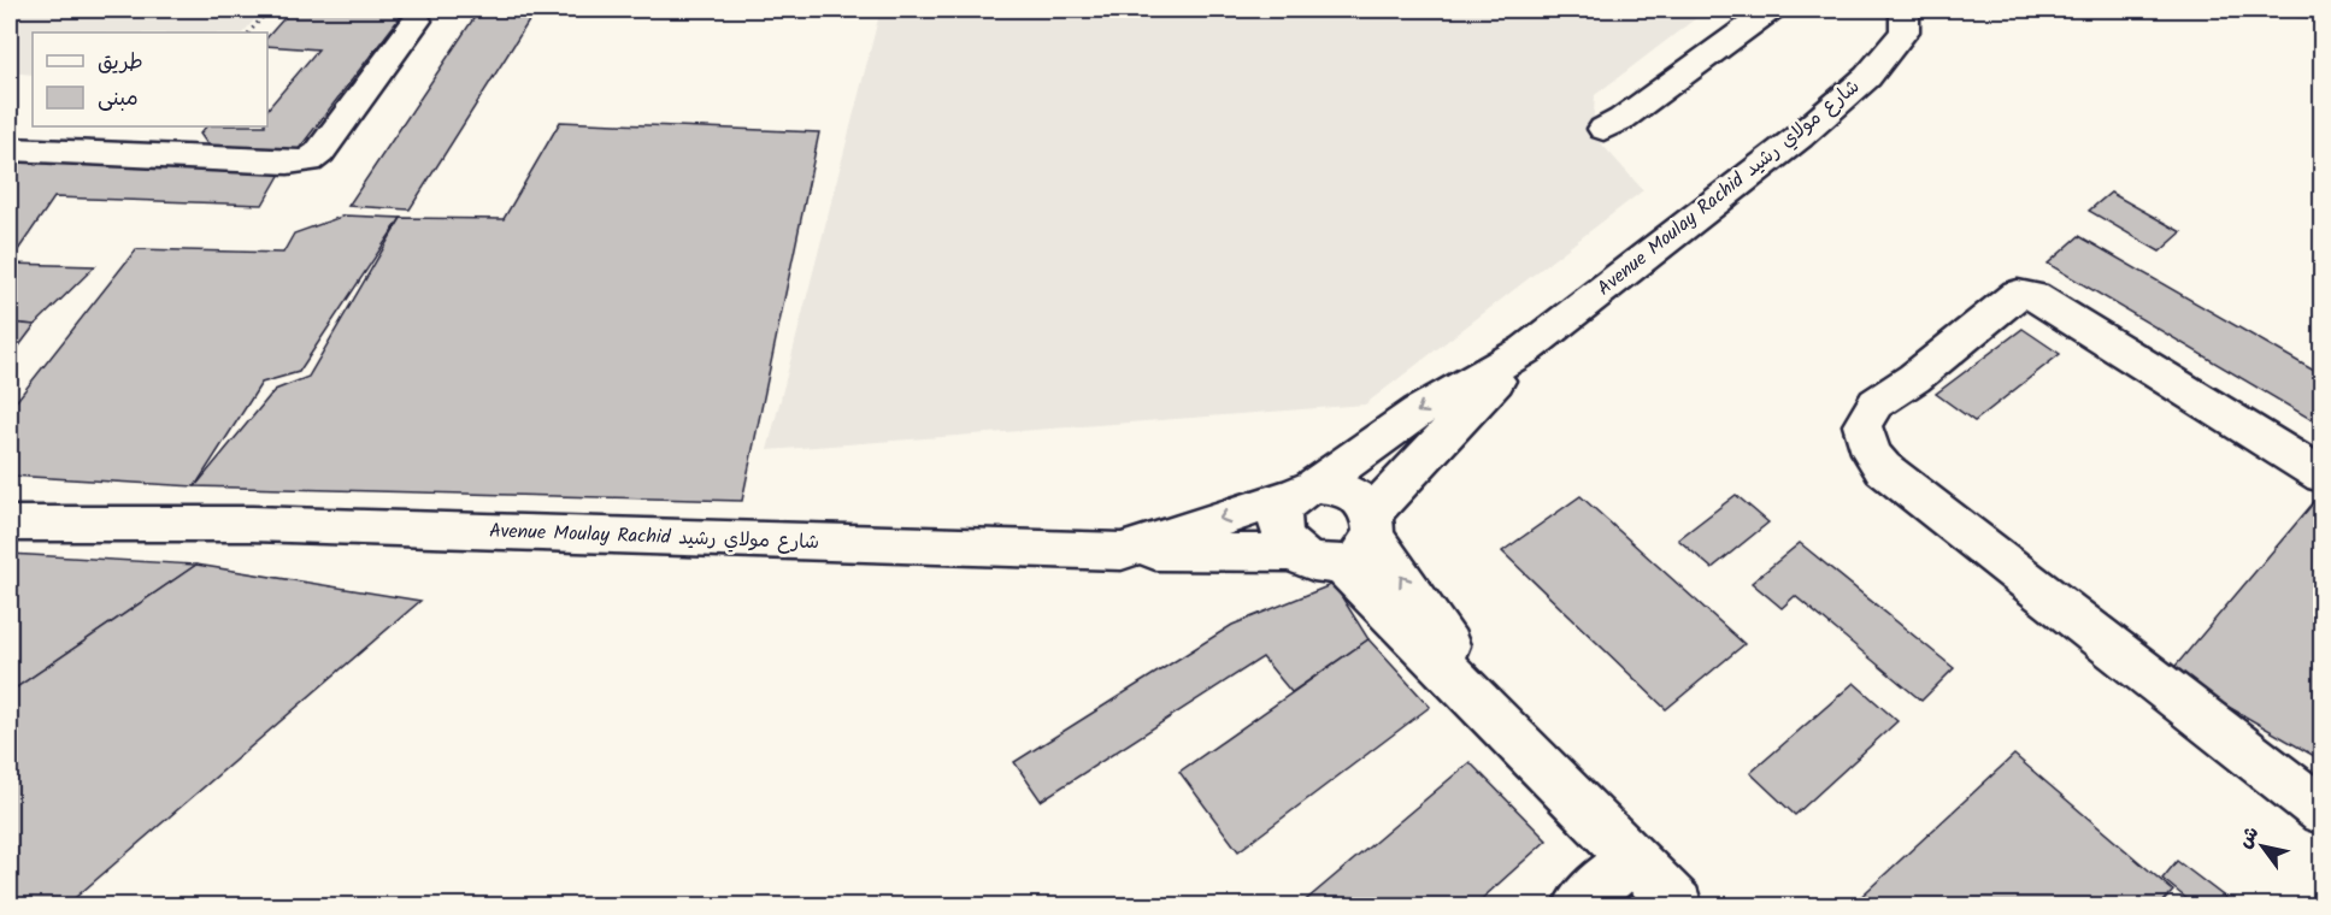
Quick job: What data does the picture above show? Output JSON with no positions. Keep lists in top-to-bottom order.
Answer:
{
  "streets": {
    "main road": ["Avenue Moulay Rachid شارع مولاي رشيد"]
  },
  "legend": ["طريق", "مبنى"],
  "north": "top left"
}
